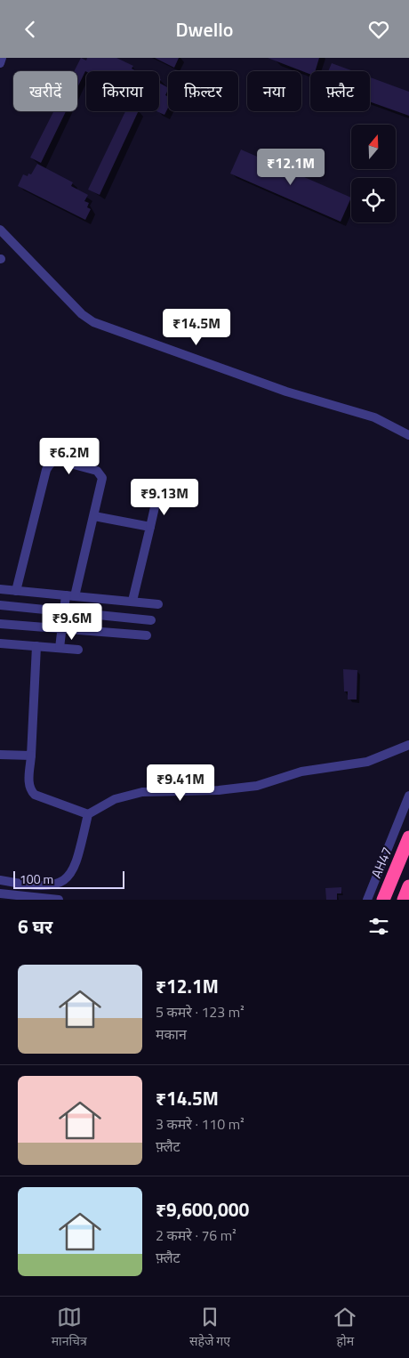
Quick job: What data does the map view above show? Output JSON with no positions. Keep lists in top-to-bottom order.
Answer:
{
  "streets": {
    "highway": ["AH47"]
  },
  "scale_bar": "100 m",
  "north": "top",
  "page": {
    "header": "Dwello",
    "chip": [
      "खरीदें",
      "किराया",
      "फ़िल्टर",
      "नया",
      "फ़्लैट"
    ],
    "price": [
      "₹12.1M",
      "₹14.5M",
      "₹6.2M",
      "₹9.13M",
      "₹9.6M",
      "₹9.41M"
    ],
    "scale": "100 m",
    "heading": "6 घर",
    "list": [
      {
        "name": "₹12.1M",
        "note": "5 कमरे · 123 m² · मकान"
      },
      {
        "name": "₹14.5M",
        "note": "3 कमरे · 110 m² · फ़्लैट"
      },
      {
        "name": "₹9,600,000",
        "note": "2 कमरे · 76 m² · फ़्लैट"
      }
    ],
    "tabs": ["मानचित्र", "सहेजे गए", "होम"]
  }
}
